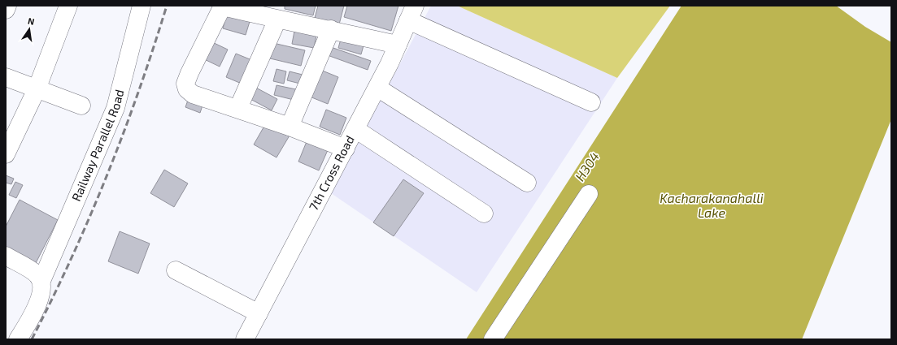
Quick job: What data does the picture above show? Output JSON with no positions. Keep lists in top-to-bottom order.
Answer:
{
  "streets": {
    "street": ["Railway Parallel Road", "7th Cross Road"]
  },
  "water": ["H304", "Kacharakanahalli Lake"],
  "north": "top"
}
